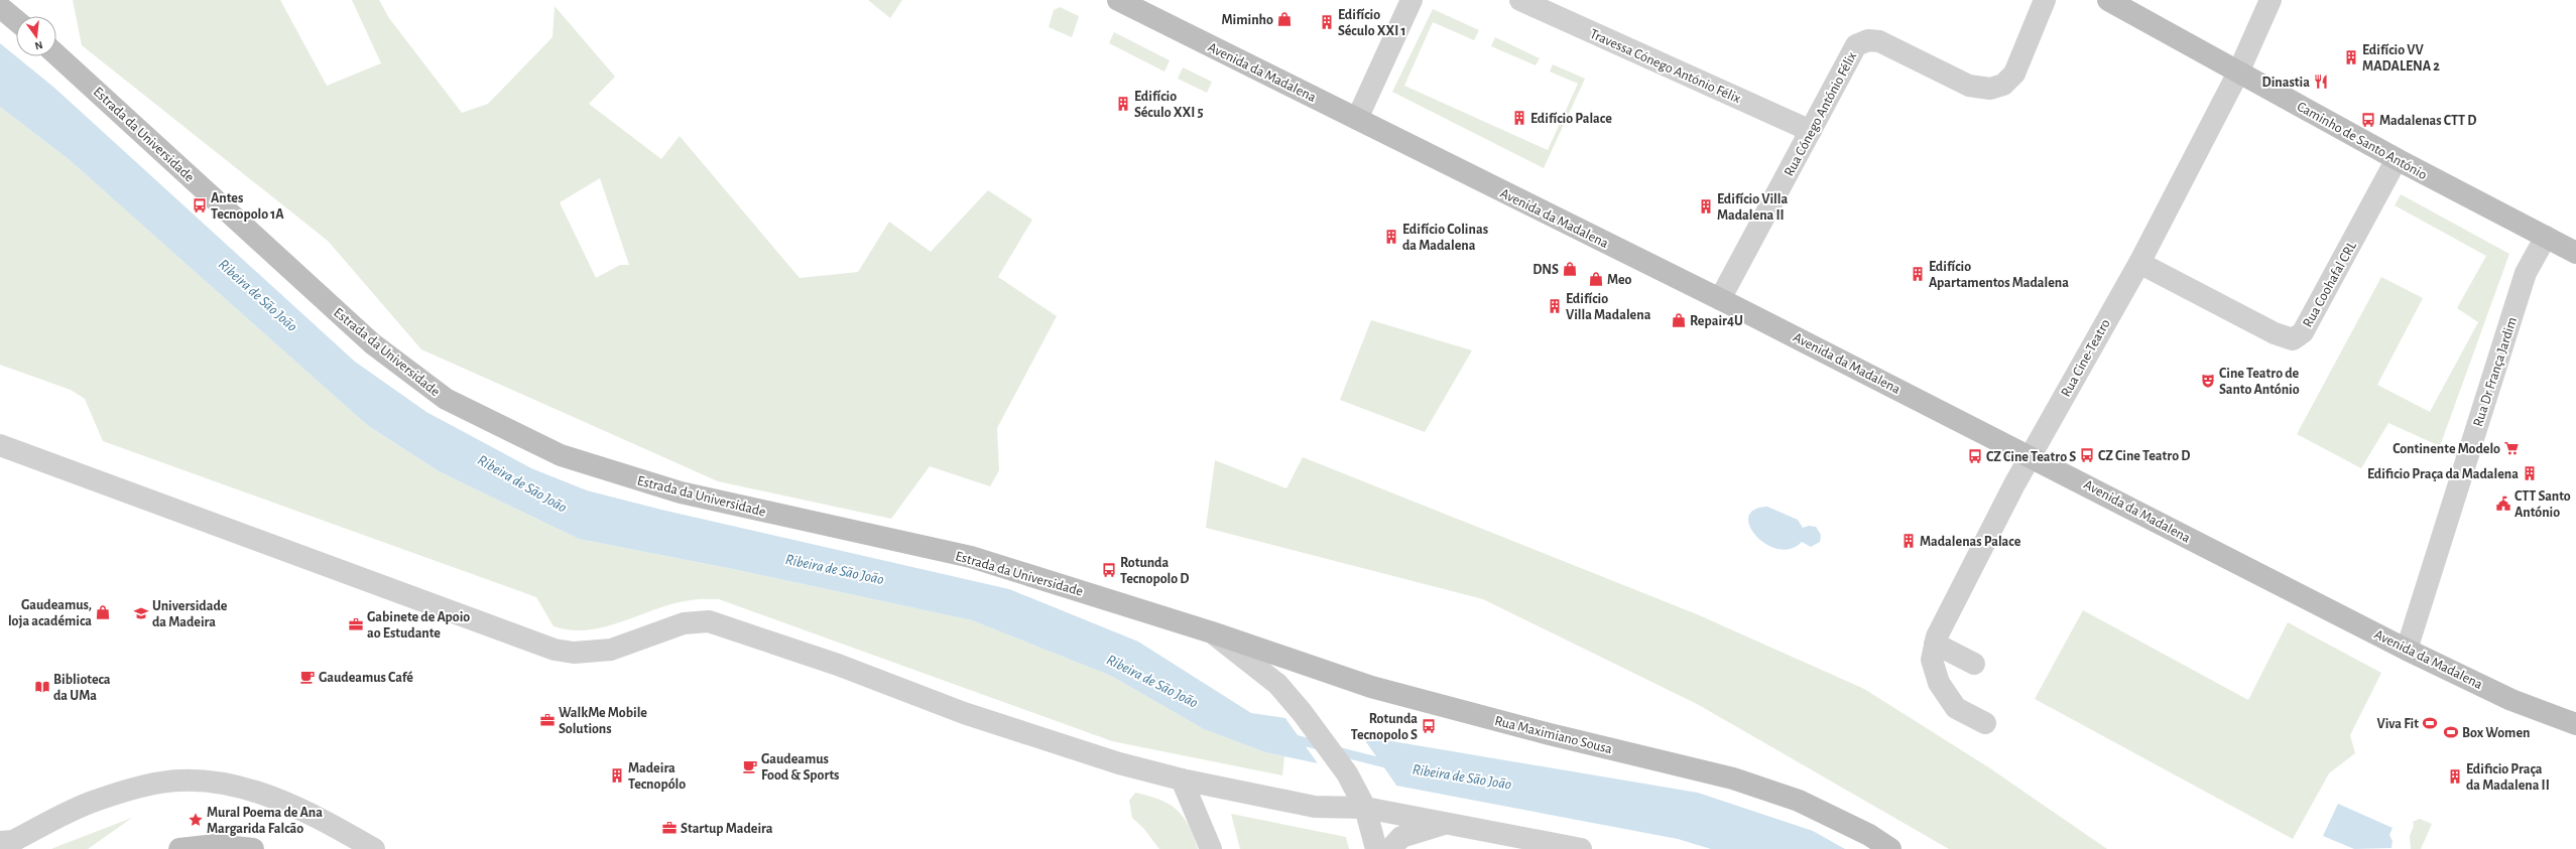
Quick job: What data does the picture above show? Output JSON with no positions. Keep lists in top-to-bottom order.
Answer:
{
  "streets": {
    "street": [
      "Travessa Cónego António Félix",
      "Avenida da Madalena",
      "Rua Cónego António Félix",
      "Estrada da Universidade",
      "Caminho de Santo António",
      "Rua Coohafal CRL",
      "Rua Cine-Teatro",
      "Rua Dr França Jardim",
      "Rua Maximiano Sousa"
    ]
  },
  "crossings": [
    ["Travessa Cónego António Félix", "Rua Cónego António Félix"],
    ["Avenida da Madalena", "Rua Cónego António Félix"],
    ["Avenida da Madalena", "Rua Cine-Teatro"],
    ["Avenida da Madalena", "Rua Dr França Jardim"],
    ["Estrada da Universidade", "Rua Maximiano Sousa"],
    ["Caminho de Santo António", "Rua Coohafal CRL"],
    ["Caminho de Santo António", "Rua Cine-Teatro"],
    ["Caminho de Santo António", "Rua Dr França Jardim"],
    ["Rua Coohafal CRL", "Rua Cine-Teatro"]
  ],
  "water": ["Ribeira de São João"],
  "places": {
    "shop": [
      "Miminho",
      "DNS",
      "Meo",
      "Repair4U",
      "Gaudeamus, loja académica"
    ],
    "building": [
      "Edifício Século XXI 1",
      "Edifício VV MADALENA 2",
      "Edifício Século XXI 5",
      "Edifício Palace",
      "Edifício Villa Madalena II",
      "Edifício Colinas da Madalena",
      "Edifício Apartamentos Madalena",
      "Edifício Villa Madalena",
      "Edificio Praça da Madalena",
      "Madalenas Palace",
      "Madeira Tecnopólo",
      "Edificio Praça da Madalena II"
    ],
    "restaurant": ["Dinastia"],
    "bus stop": [
      "Madalenas CTT D",
      "Antes Tecnopolo 1A",
      "CZ Cine Teatro D",
      "CZ Cine Teatro S",
      "Rotunda Tecnopolo D",
      "Rotunda Tecnopolo S"
    ],
    "theatre": ["Cine Teatro de Santo António"],
    "supermarket": ["Continente Modelo"],
    "public building": ["CTT Santo António"],
    "school or university": ["Universidade da Madeira"],
    "office": ["Gabinete de Apoio ao Estudante", "WalkMe Mobile Solutions", "Startup Madeira"],
    "cafe": ["Gaudeamus Café", "Gaudeamus Food & Sports"],
    "library": ["Biblioteca da UMa"],
    "sports": ["Viva Fit", "Box Women"],
    "place": ["Mural Poema de Ana Margarida Falcão"]
  },
  "north": "bottom"
}
